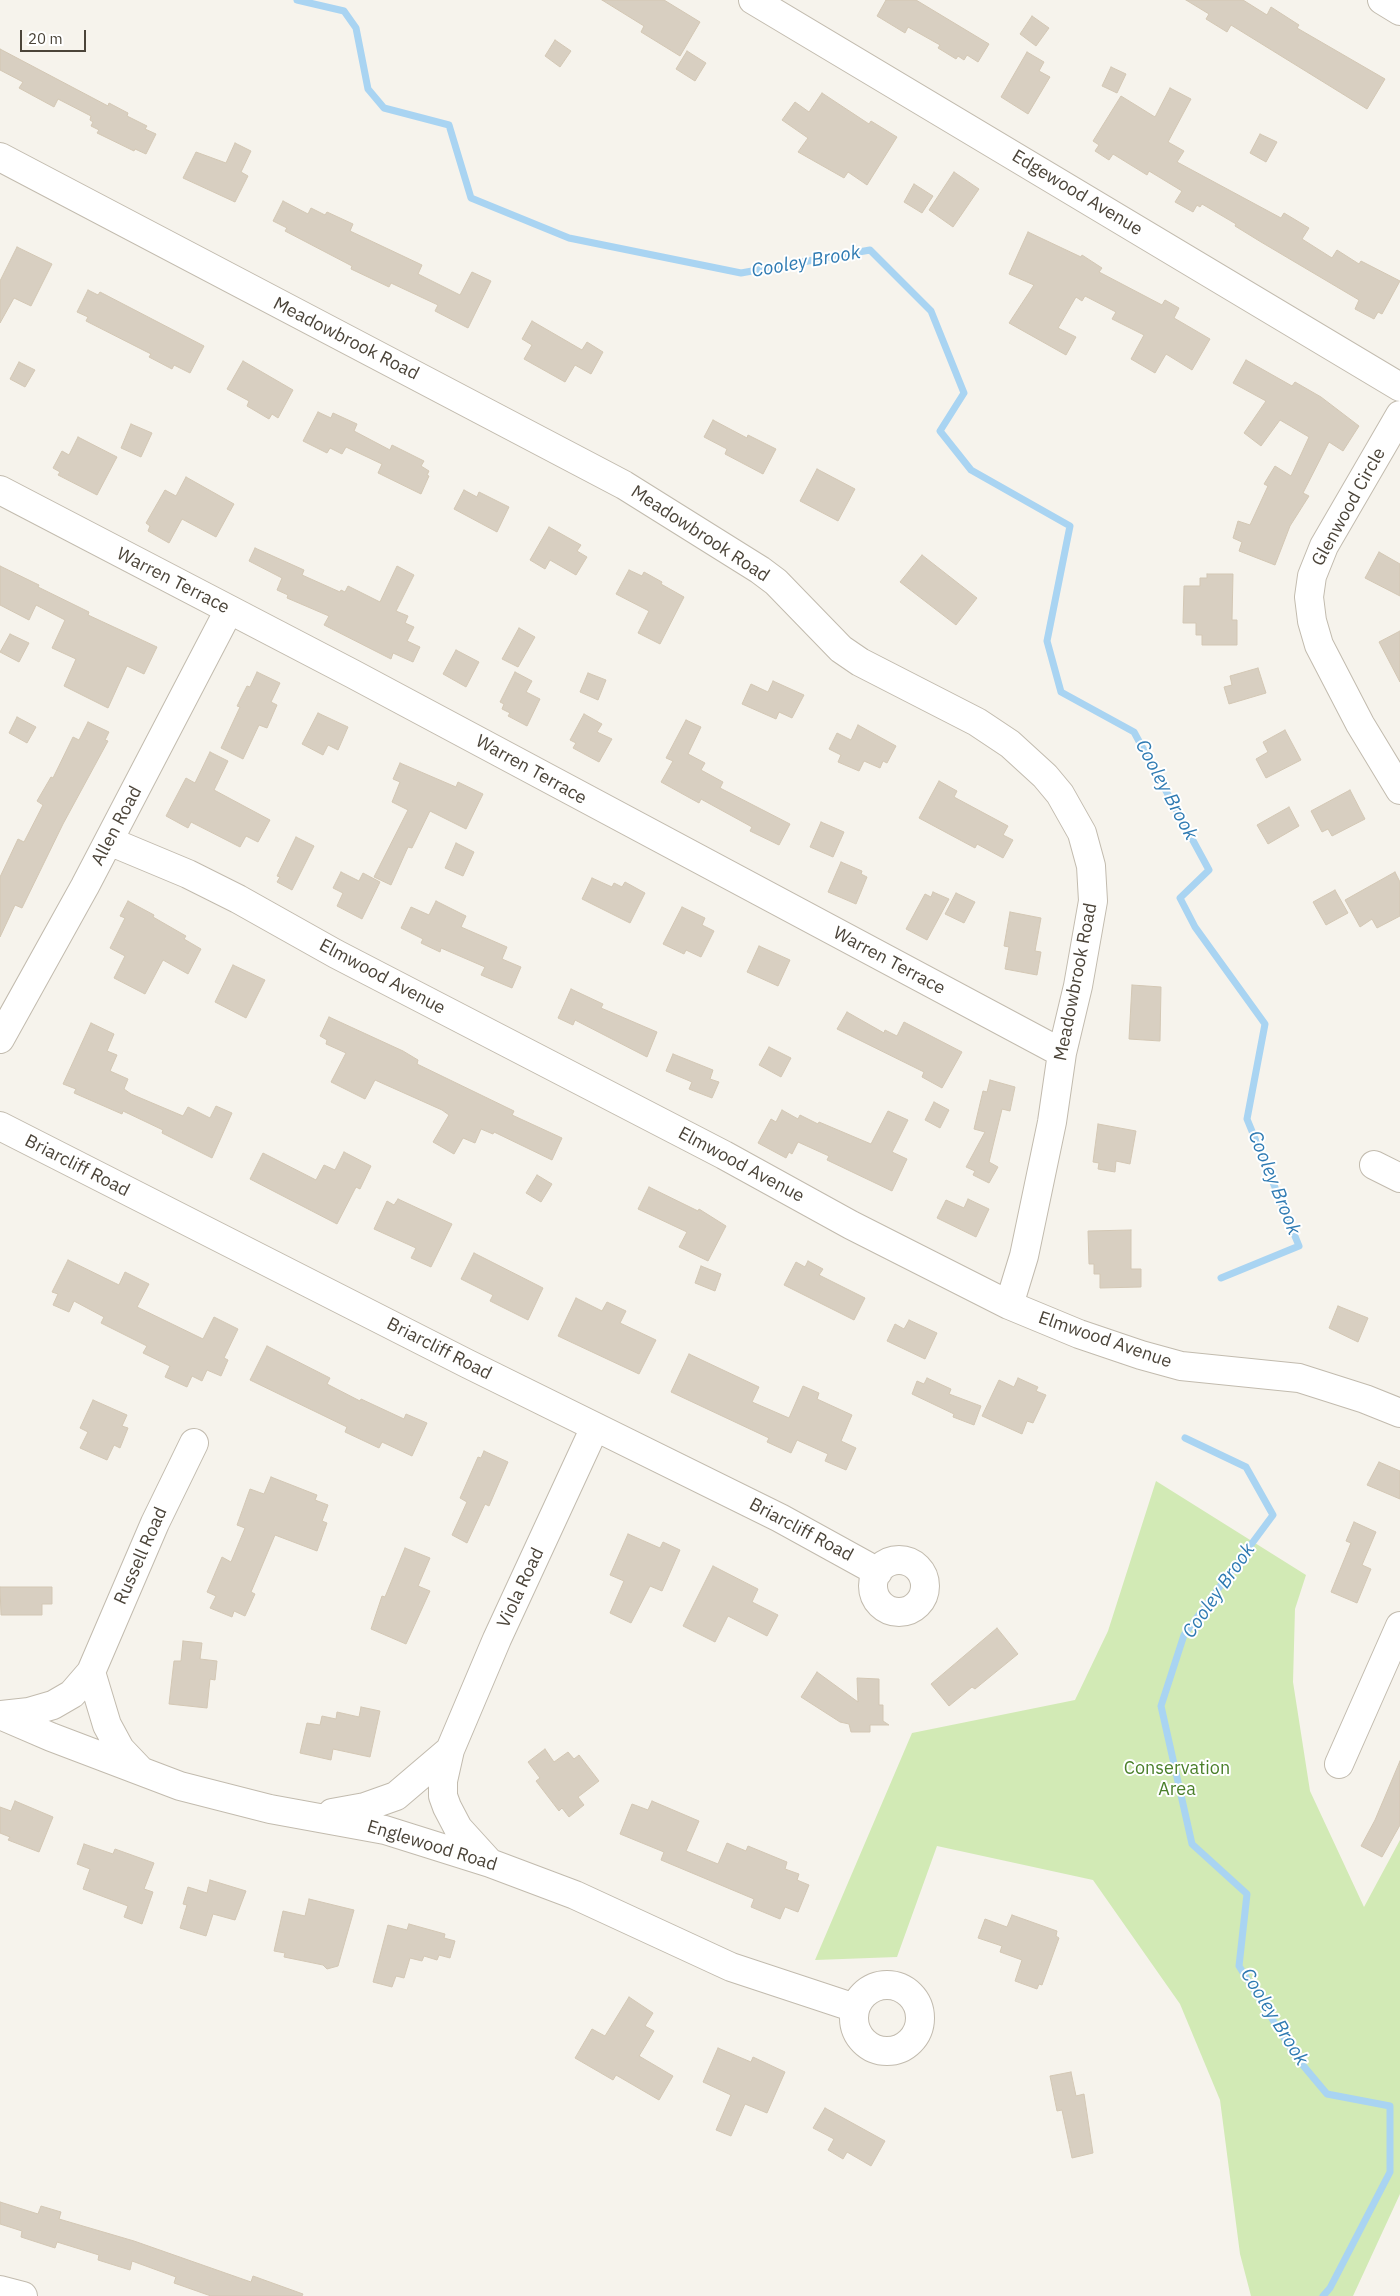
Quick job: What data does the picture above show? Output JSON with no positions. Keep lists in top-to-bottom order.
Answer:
{
  "streets": {
    "street": [
      "Edgewood Avenue",
      "Meadowbrook Road",
      "Glenwood Circle",
      "Warren Terrace",
      "Allen Road",
      "Elmwood Avenue",
      "Briarcliff Road",
      "Russell Road",
      "Viola Road",
      "Englewood Road"
    ]
  },
  "crossings": [
    ["Meadowbrook Road", "Warren Terrace"],
    ["Meadowbrook Road", "Elmwood Avenue"],
    ["Warren Terrace", "Allen Road"],
    ["Allen Road", "Elmwood Avenue"],
    ["Briarcliff Road", "Viola Road"],
    ["Russell Road", "Englewood Road"],
    ["Viola Road", "Englewood Road"]
  ],
  "water": ["Cooley Brook"],
  "parks": ["Conservation Area"],
  "scale_bar": "20 m"
}
